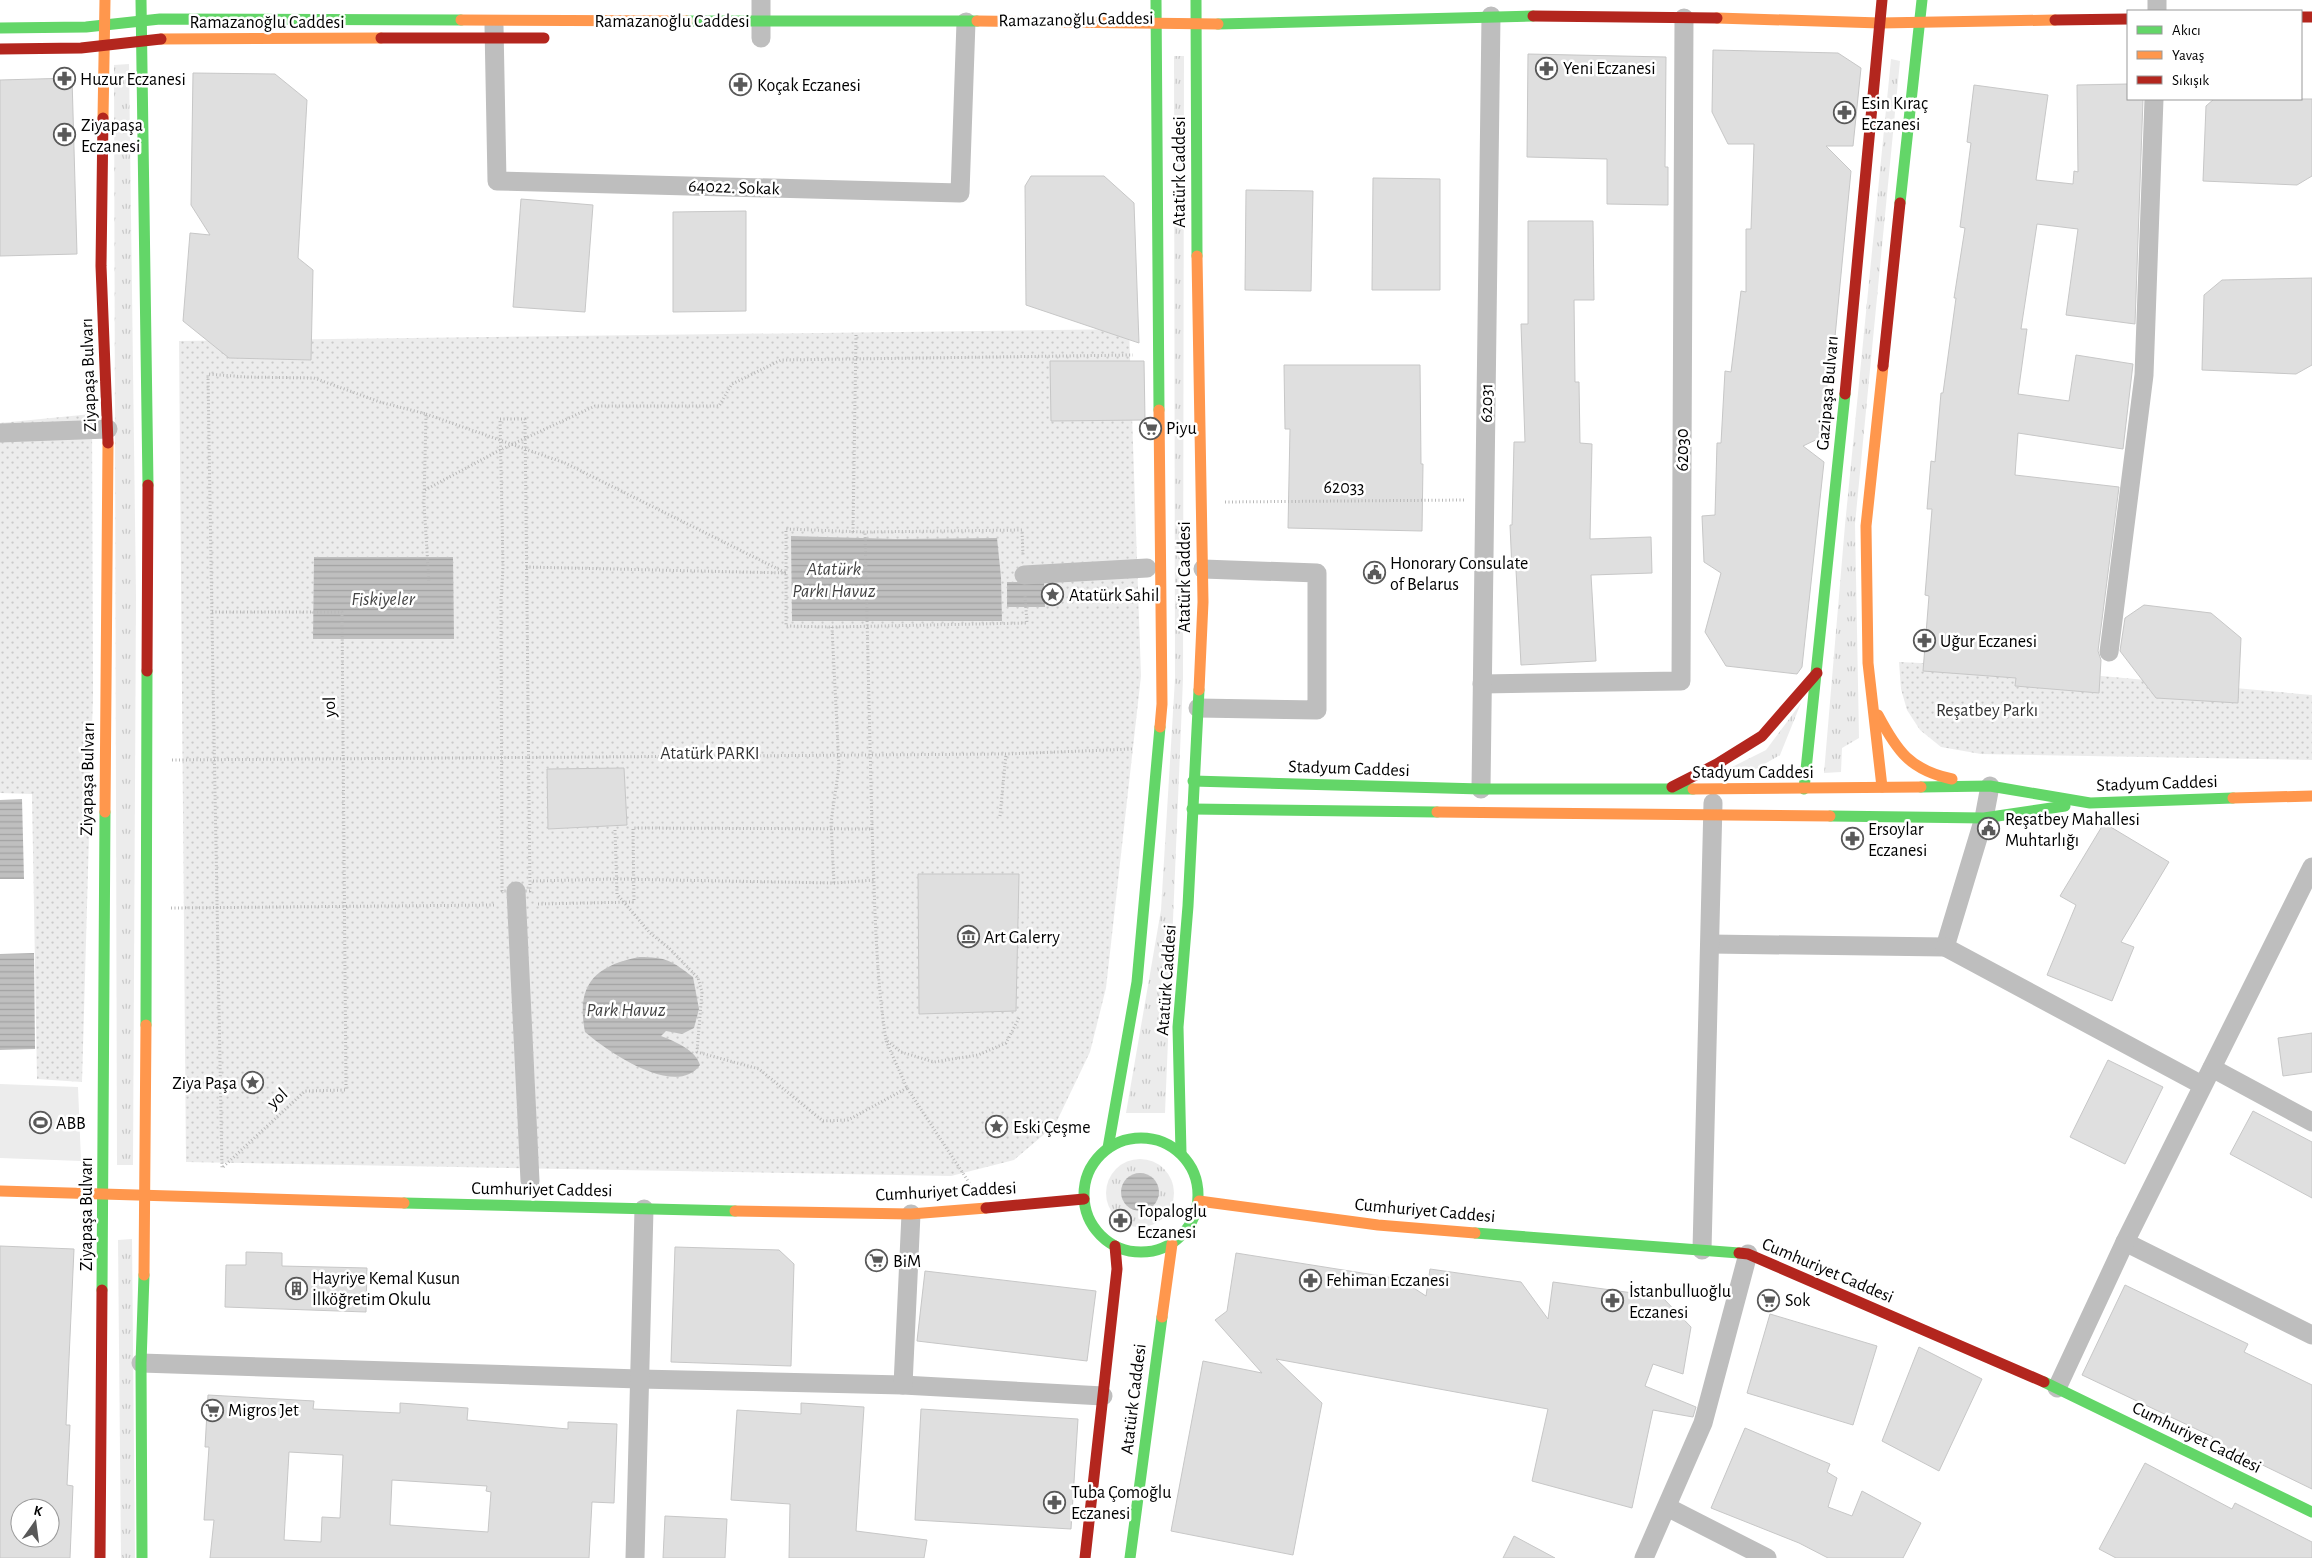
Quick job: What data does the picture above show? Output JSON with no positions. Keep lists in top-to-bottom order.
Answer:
{
  "streets": {
    "main road": [
      "Ramazanoğlu Caddesi",
      "Atatürk Caddesi",
      "Ziyapaşa Bulvarı",
      "Gazipaşa Bulvarı",
      "Stadyum Caddesi",
      "Cumhuriyet Caddesi"
    ],
    "street": ["64022. Sokak", "62031", "62030"],
    "path": ["62033", "yol"]
  },
  "crossings": [
    ["Ramazanoğlu Caddesi", "Atatürk Caddesi"],
    ["Ramazanoğlu Caddesi", "64022. Sokak"],
    ["Ramazanoğlu Caddesi", "Ziyapaşa Bulvarı"],
    ["Atatürk Caddesi", "Stadyum Caddesi"],
    ["Atatürk Caddesi", "Cumhuriyet Caddesi"],
    ["Ziyapaşa Bulvarı", "Cumhuriyet Caddesi"],
    ["Gazipaşa Bulvarı", "Stadyum Caddesi"],
    ["62031", "62030"],
    ["62031", "Stadyum Caddesi"]
  ],
  "water": ["Atatürk Parkı Havuz", "Fiskiyeler", "Park Havuz"],
  "parks": ["Reşatbey Parkı", "Atatürk PARKI"],
  "places": {
    "pharmacy": [
      "Yeni Eczanesi",
      "Huzur Eczanesi",
      "Koçak Eczanesi",
      "Esin Kıraç Eczanesi",
      "Ziyapaşa Eczanesi",
      "Uğur Eczanesi",
      "Ersoylar Eczanesi",
      "Topaloglu Eczanesi",
      "Fehiman Eczanesi",
      "İstanbulluoğlu Eczanesi",
      "Tuba Çomoğlu Eczanesi"
    ],
    "supermarket": [
      "Piyu",
      "BiM",
      "Sok",
      "Migros Jet"
    ],
    "public building": ["Honorary Consulate of Belarus", "Reşatbey Mahallesi Muhtarlığı"],
    "place": ["Atatürk Sahil", "Ziya Paşa", "Eski Çeşme"],
    "museum": ["Art Galerry"],
    "sports": ["ABB"],
    "building": ["Hayriye Kemal Kusun İlköğretim Okulu"]
  },
  "legend": ["Akıcı", "Yavaş", "Sıkışık"],
  "north": "top"
}
